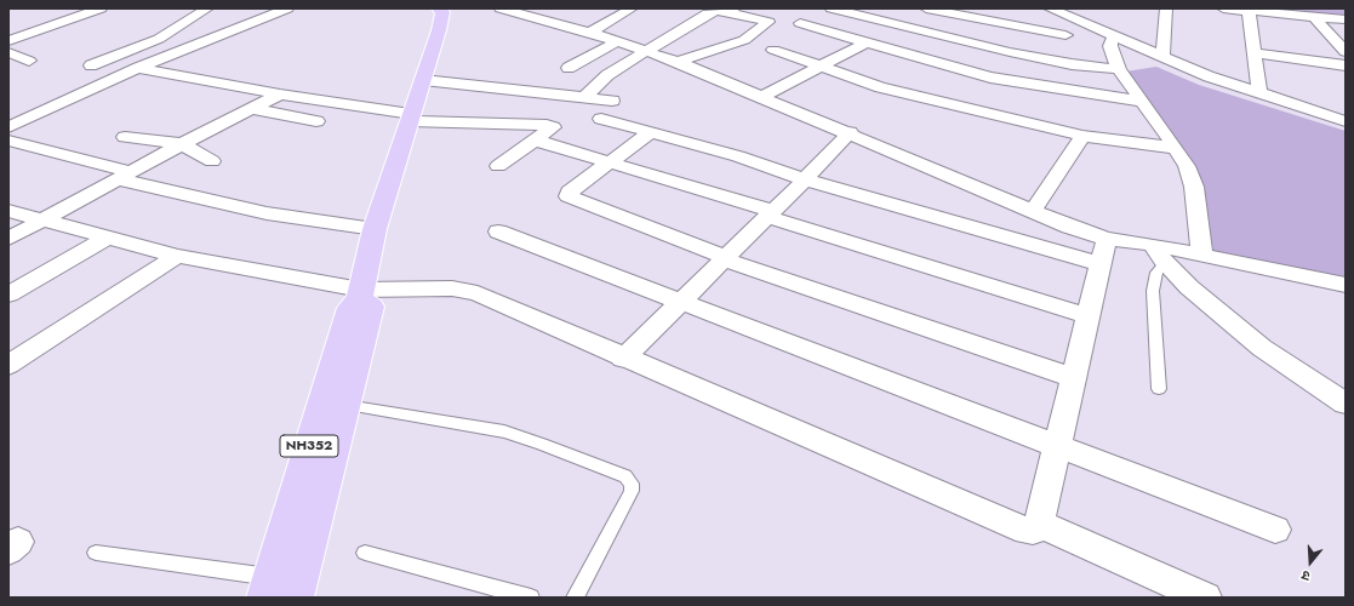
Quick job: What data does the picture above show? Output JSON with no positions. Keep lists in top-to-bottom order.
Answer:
{
  "streets": {
    "highway": ["NH352"]
  },
  "north": "bottom"
}
